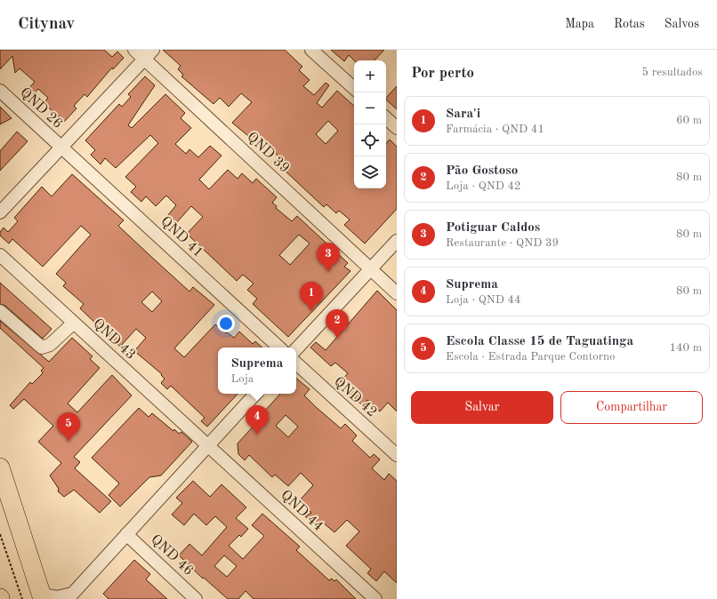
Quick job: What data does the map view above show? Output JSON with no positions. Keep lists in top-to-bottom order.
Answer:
{
  "streets": {
    "street": [
      "QND 26",
      "QND 39",
      "QND 41",
      "QND 43",
      "QND 42",
      "QND 44",
      "QND 46"
    ]
  },
  "crossings": [
    ["QND 26", "QND 41"],
    ["QND 43", "QND 44"]
  ],
  "page": {
    "header": "Citynav",
    "nav": ["Mapa", "Rotas", "Salvos"],
    "heading": ["Por perto", "5 resultados"],
    "map_buttons": ["+", "−"],
    "list": [
      {
        "mark": "1",
        "name": "Sara'i",
        "note": "Farmácia · QND 41",
        "value": "60 m"
      },
      {
        "mark": "2",
        "name": "Pão Gostoso",
        "note": "Loja · QND 42",
        "value": "80 m"
      },
      {
        "mark": "3",
        "name": "Potiguar Caldos",
        "note": "Restaurante · QND 39",
        "value": "80 m"
      },
      {
        "mark": "4",
        "name": "Suprema",
        "note": "Loja · QND 44",
        "value": "80 m"
      },
      {
        "mark": "5",
        "name": "Escola Classe 15 de Taguatinga",
        "note": "Escola · Estrada Parque Contorno",
        "value": "140 m"
      }
    ],
    "pins": [
      "3",
      "1",
      "2",
      "4",
      "5"
    ],
    "popup": ["Suprema", "Loja"],
    "buttons": ["Salvar", "Compartilhar"]
  }
}
